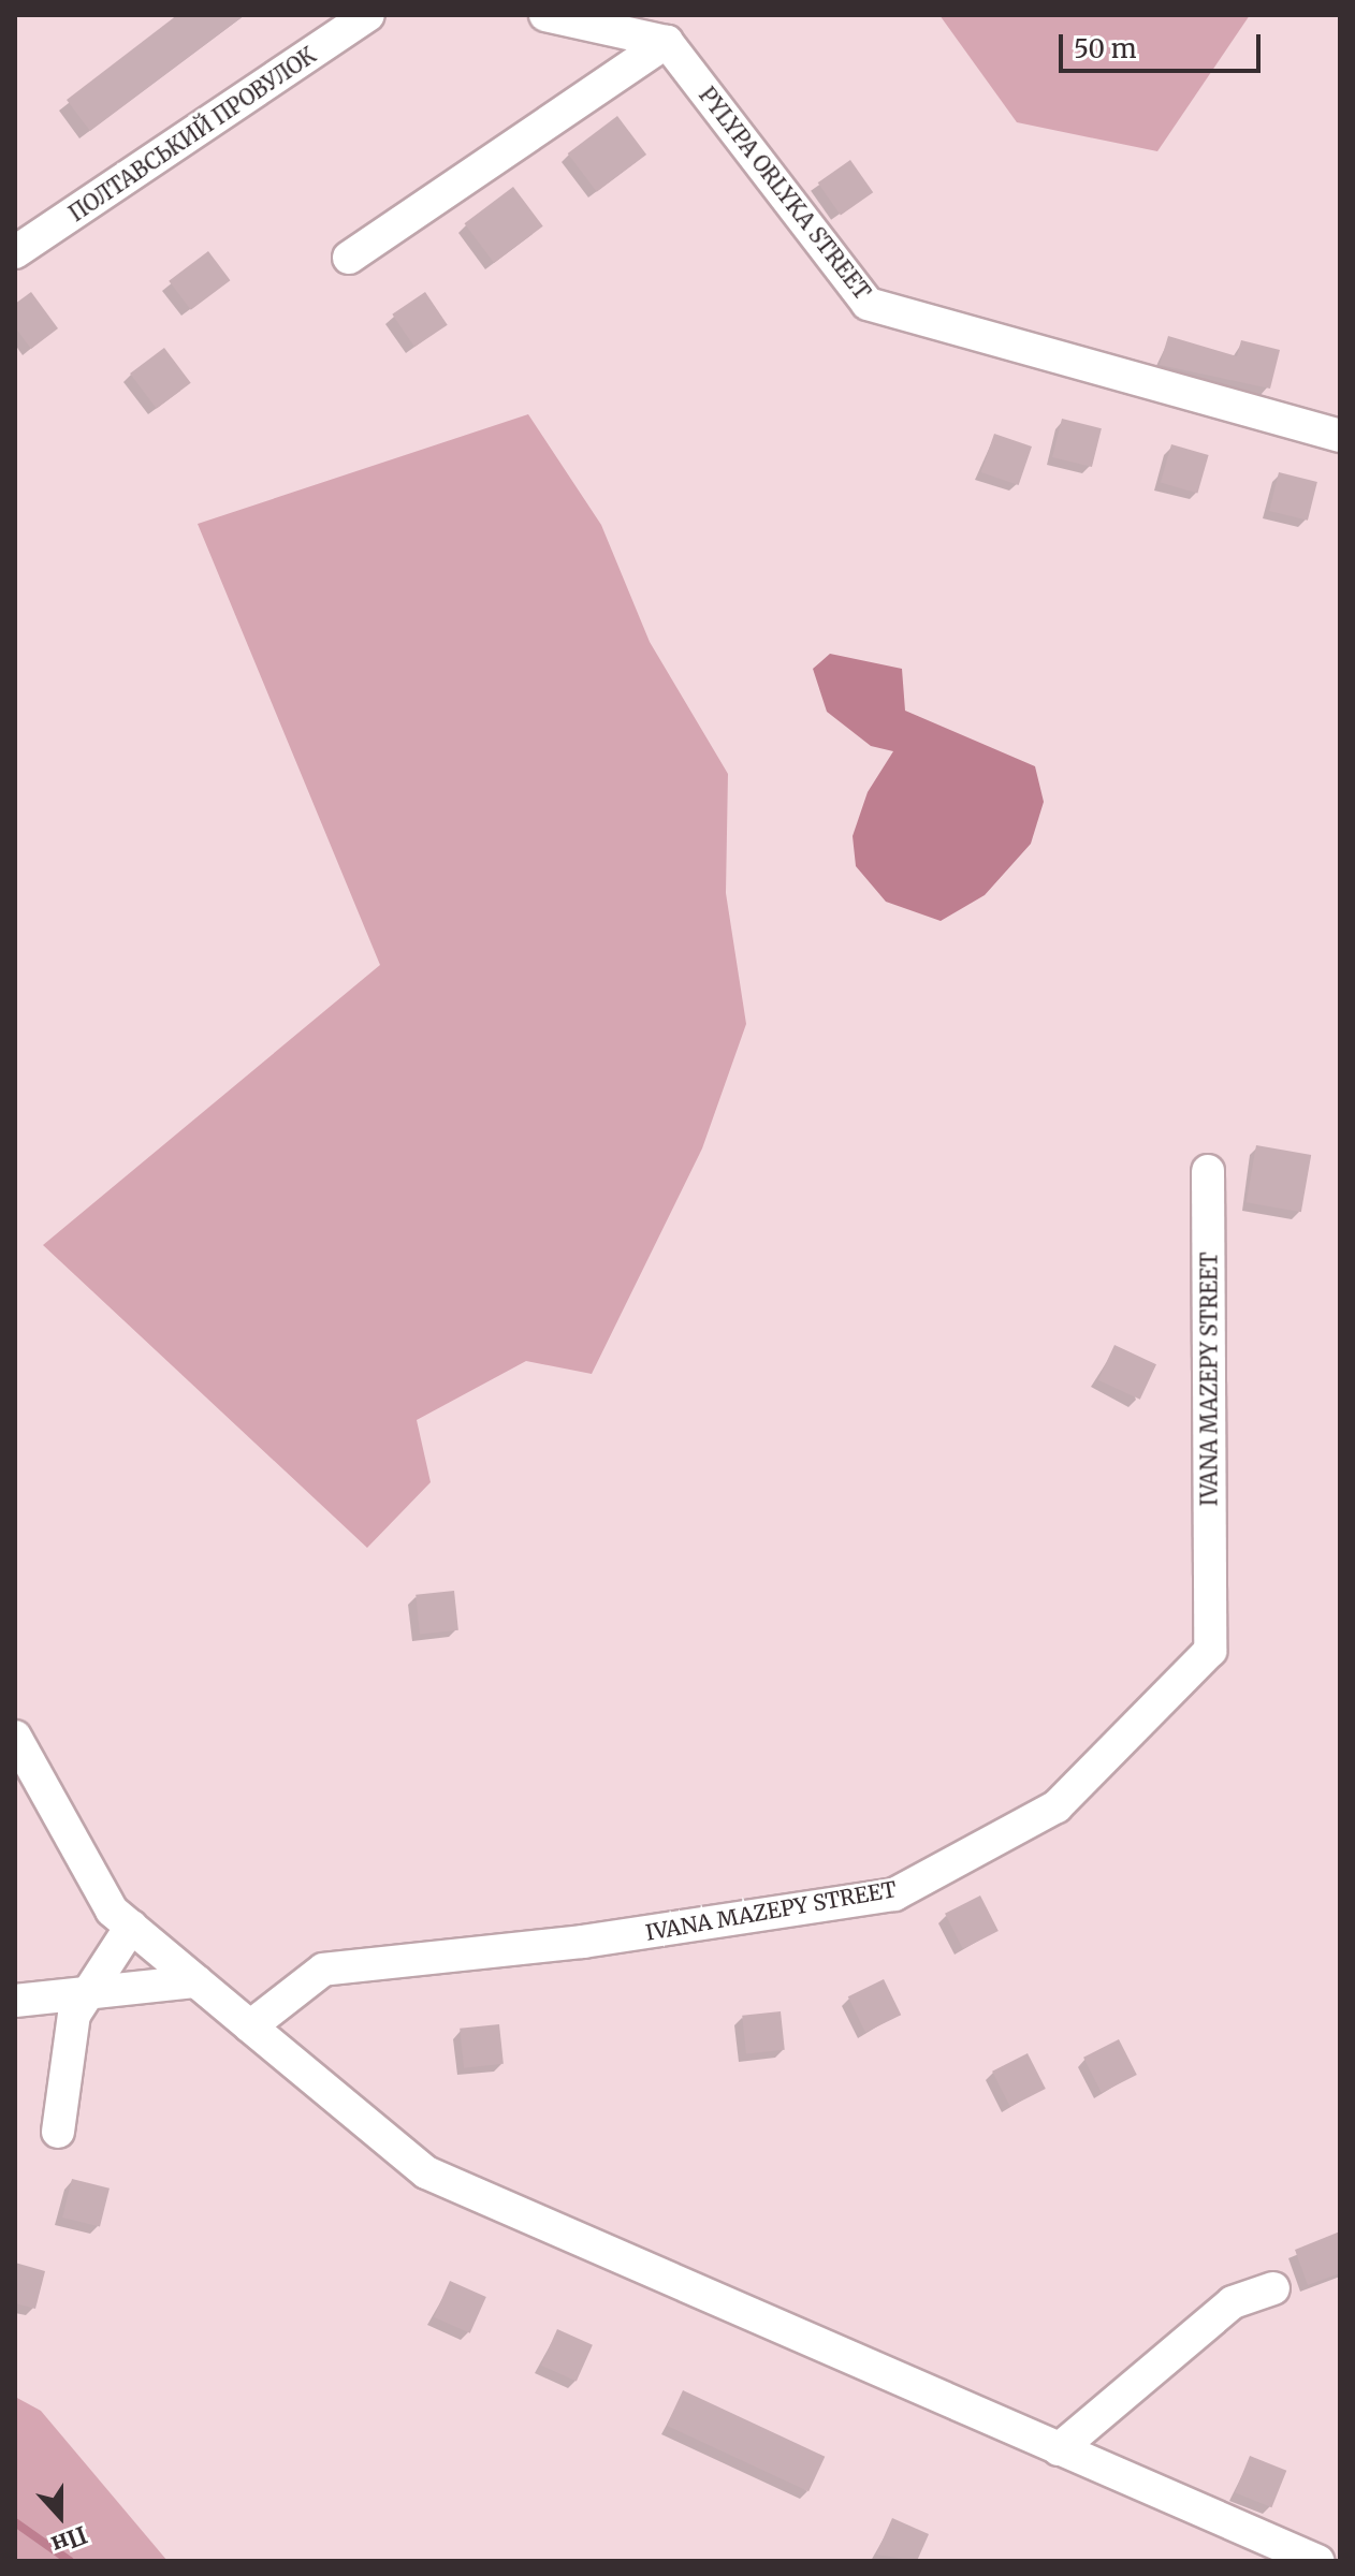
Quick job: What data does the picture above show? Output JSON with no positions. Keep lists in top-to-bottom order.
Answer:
{
  "streets": {
    "street": ["ПОЛТАВСЬКИЙ ПРОВУЛОК", "PYLYPA ORLYKA STREET", "IVANA MAZEPY STREET"]
  },
  "scale_bar": "50 m",
  "north": "bottom"
}
